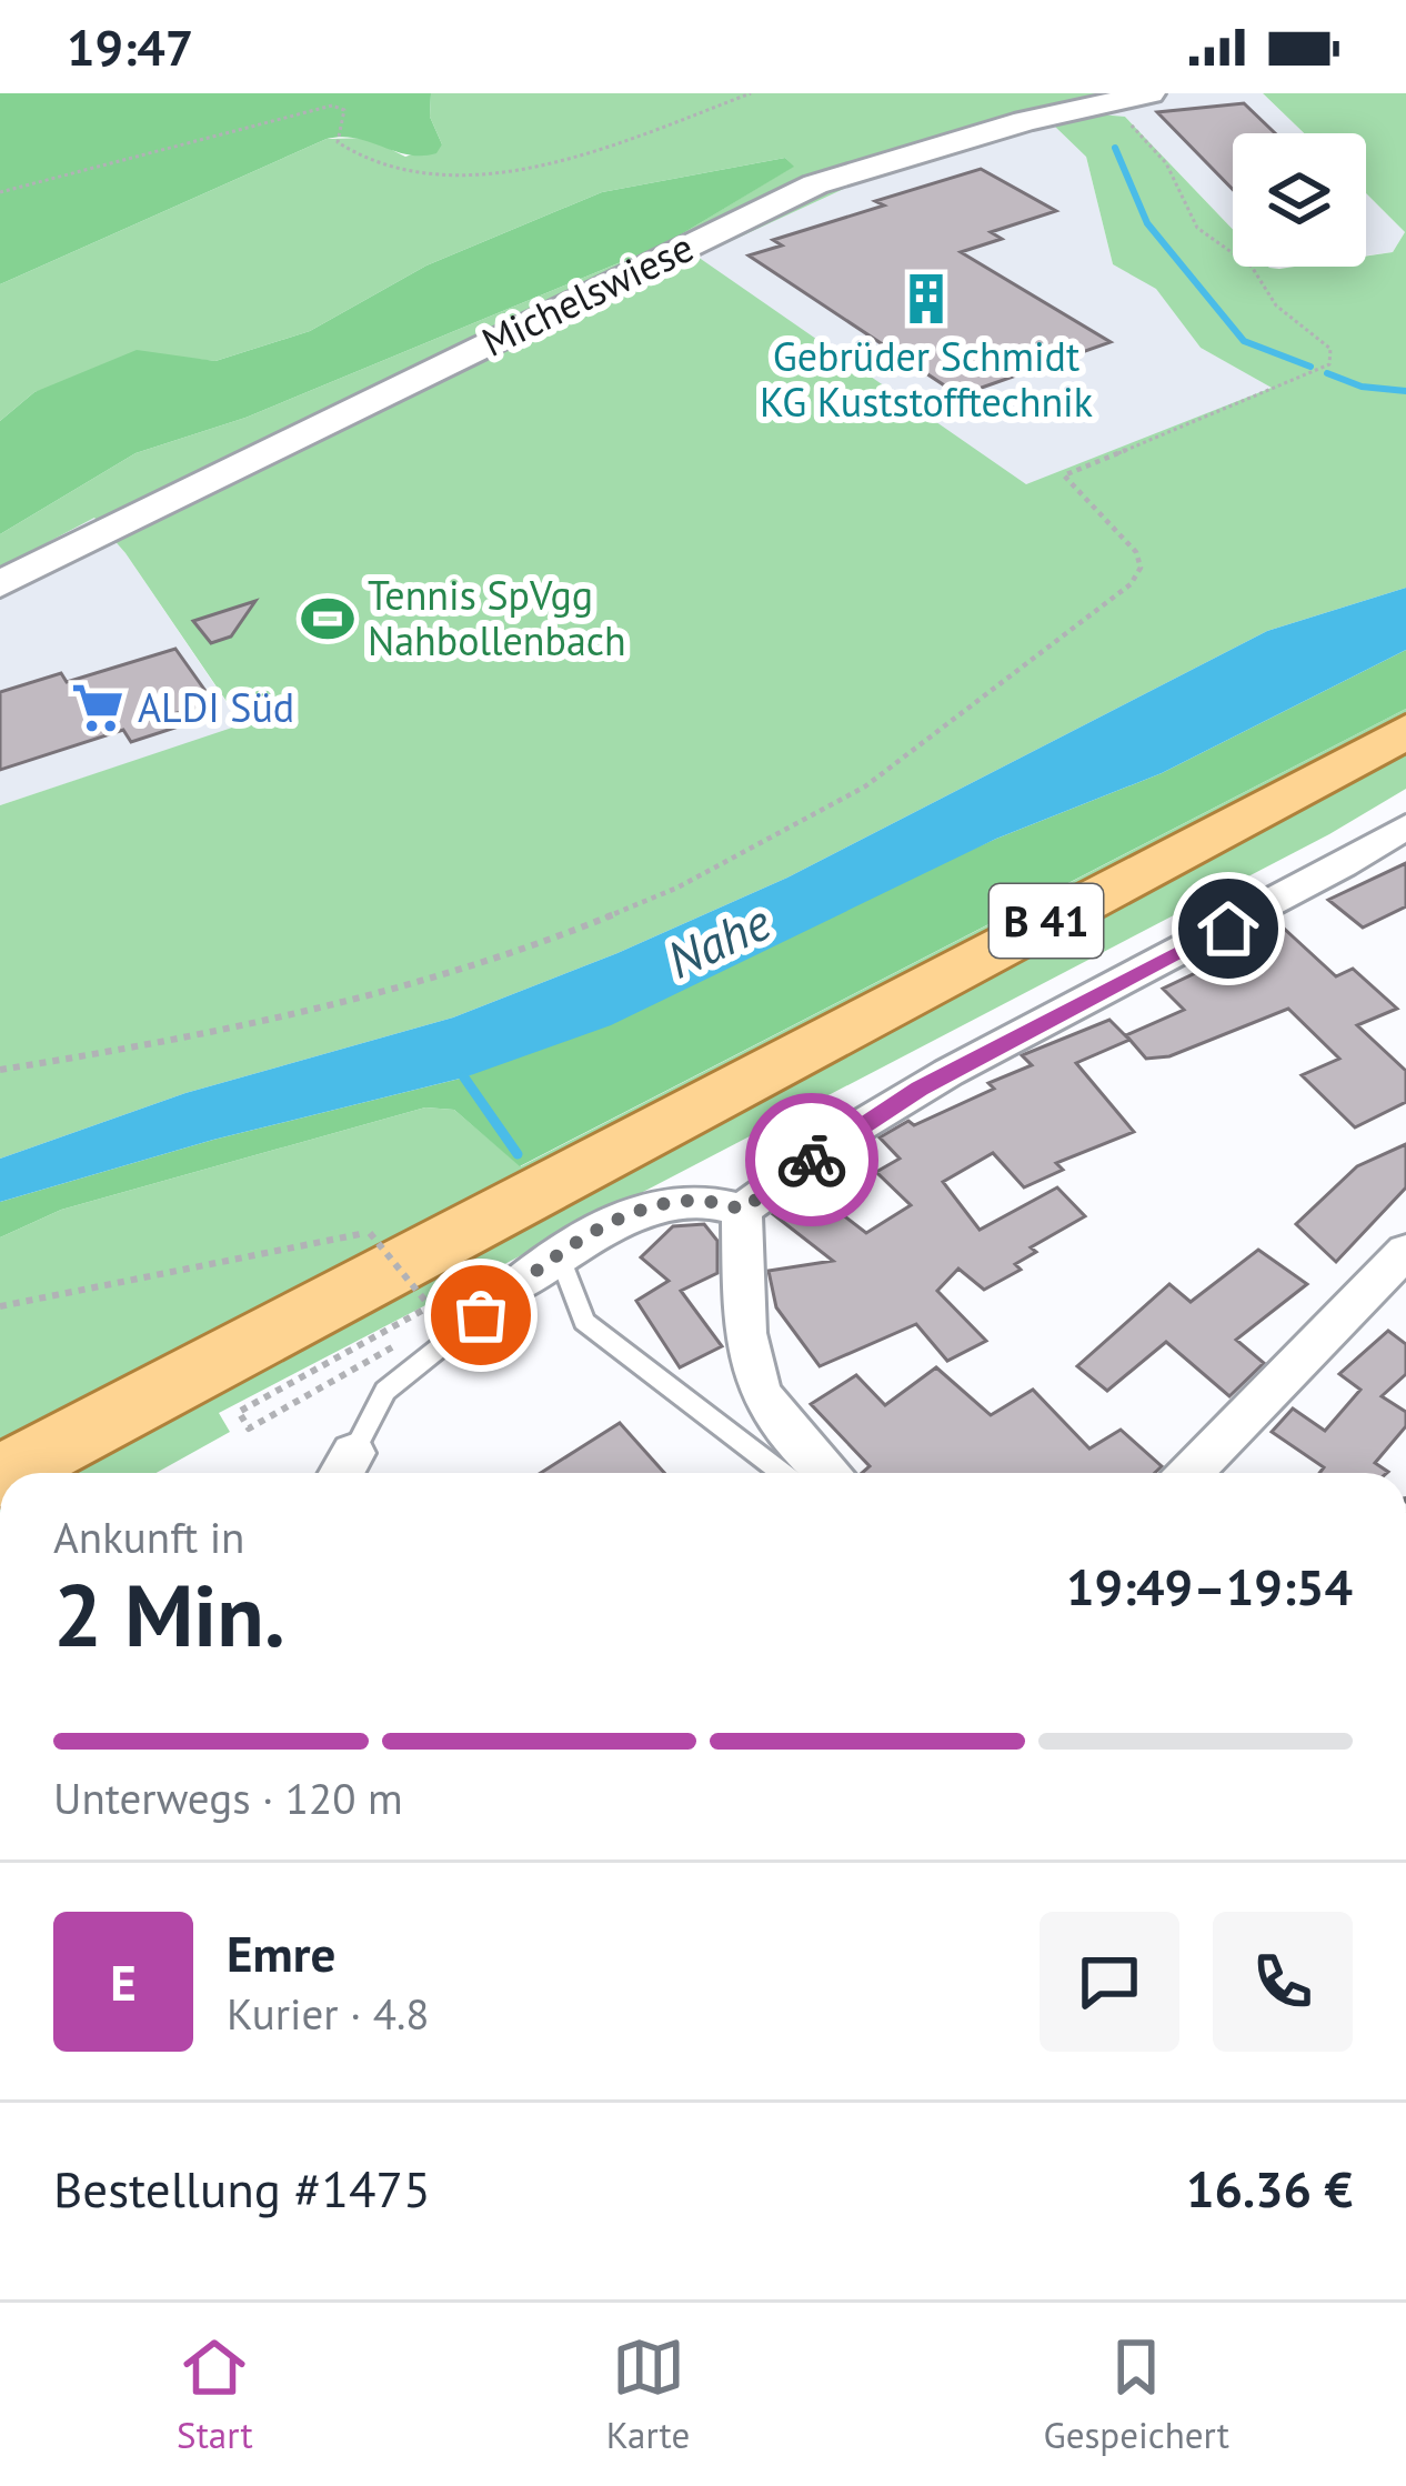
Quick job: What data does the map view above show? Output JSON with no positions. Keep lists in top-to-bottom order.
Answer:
{
  "streets": {
    "main road": ["B 41"],
    "street": ["Michelswiese"]
  },
  "water": ["Nahe"],
  "places": {
    "building": ["Gebrüder Schmidt KG Kuststofftechnik"],
    "sports": ["Tennis SpVgg Nahbollenbach"],
    "supermarket": ["ALDI Süd"]
  },
  "page": {
    "status": "19:47",
    "heading": ["2 Min.", "Ankunft in", "19:49–19:54"],
    "panel": [
      "Emre",
      "Kurier · 4.8",
      "Bestellung #1475",
      "16.36 €"
    ],
    "bar": "Unterwegs · 120 m",
    "round": "E",
    "tabs": ["Start", "Karte", "Gespeichert"]
  }
}
